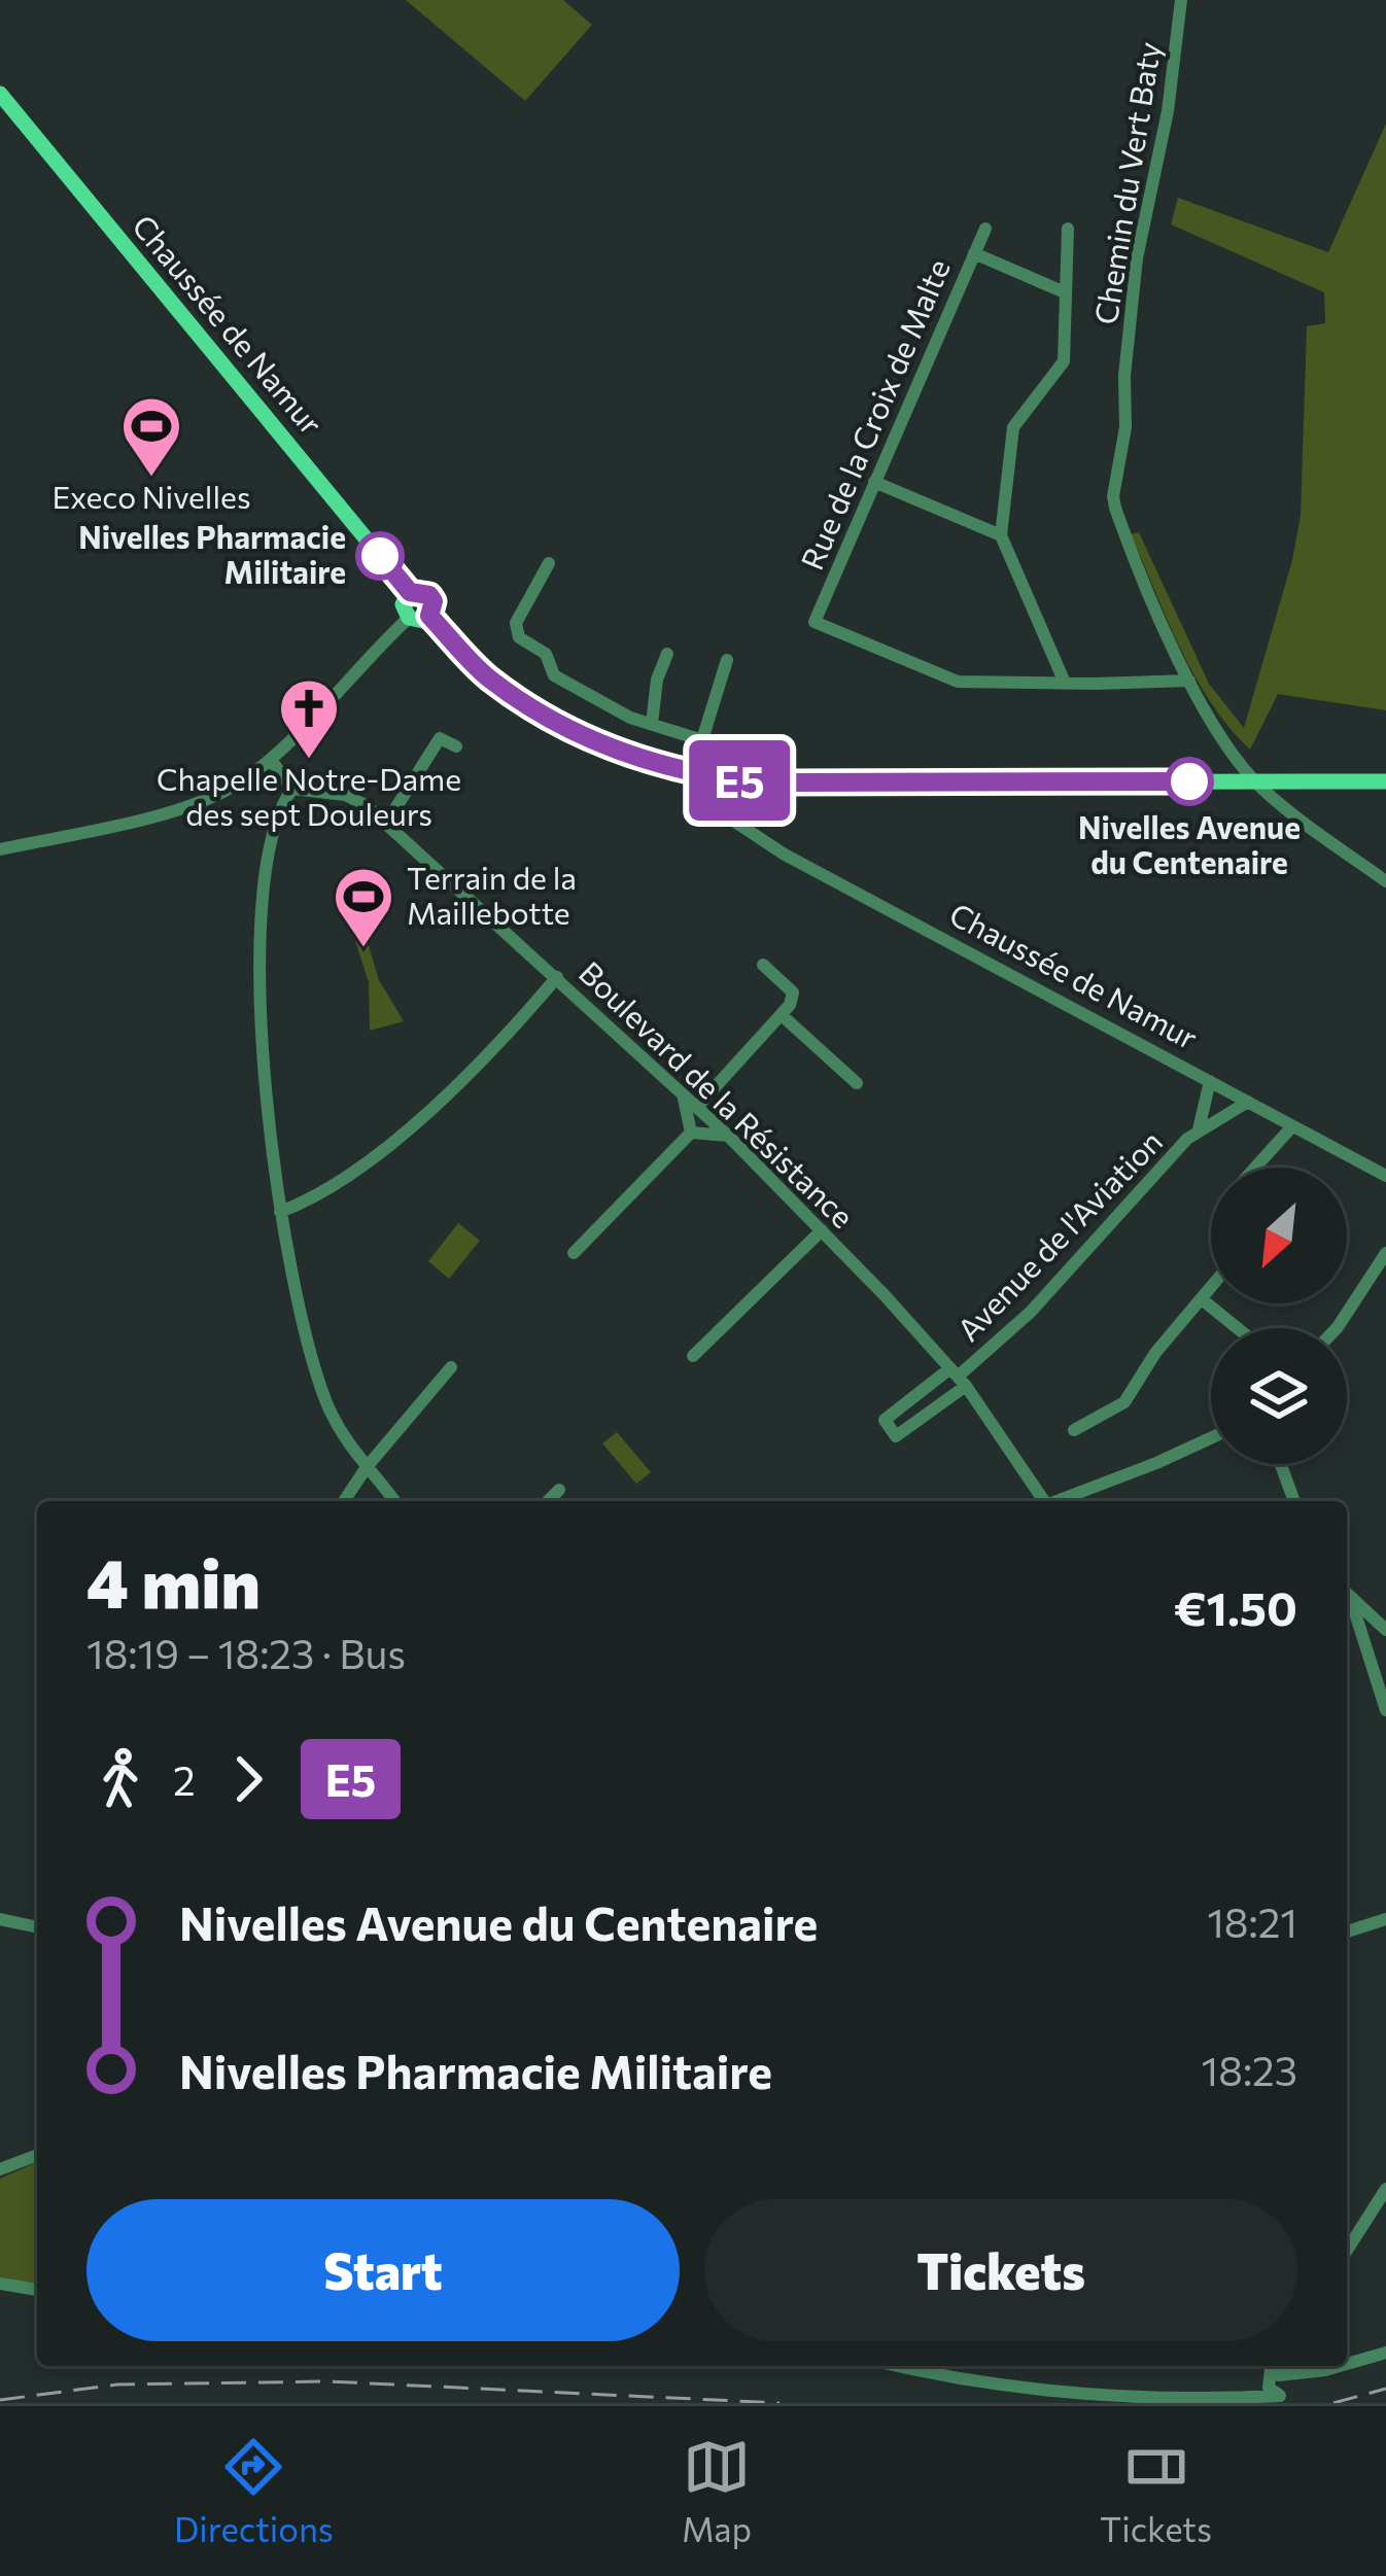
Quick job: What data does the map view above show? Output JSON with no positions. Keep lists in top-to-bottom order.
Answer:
{
  "streets": {
    "main road": ["Chaussée de Namur"],
    "street": [
      "Chemin du Vert Baty",
      "Rue de la Croix de Malte",
      "Boulevard de la Résistance",
      "Avenue de l'Aviation"
    ]
  },
  "crossings": [
    ["Chaussée de Namur", "Avenue de l'Aviation"],
    ["Boulevard de la Résistance", "Avenue de l'Aviation"]
  ],
  "places": {
    "sports": ["Execo Nivelles", "Terrain de la Maillebotte"],
    "other": ["Nivelles Pharmacie Militaire", "Nivelles Avenue du Centenaire"],
    "church": ["Chapelle Notre-Dame des sept Douleurs"]
  },
  "lines": ["bus line E5"],
  "north": "bottom left",
  "page": {
    "on_map": "E5",
    "heading": ["4 min", "18:19 – 18:23 · Bus", "€1.50"],
    "legs": ["2", "E5"],
    "list": [
      {
        "name": "Nivelles Avenue du Centenaire",
        "value": "18:21"
      },
      {
        "name": "Nivelles Pharmacie Militaire",
        "value": "18:23"
      }
    ],
    "buttons": ["Start", "Tickets"],
    "tabs": ["Directions", "Map", "Tickets"]
  }
}
